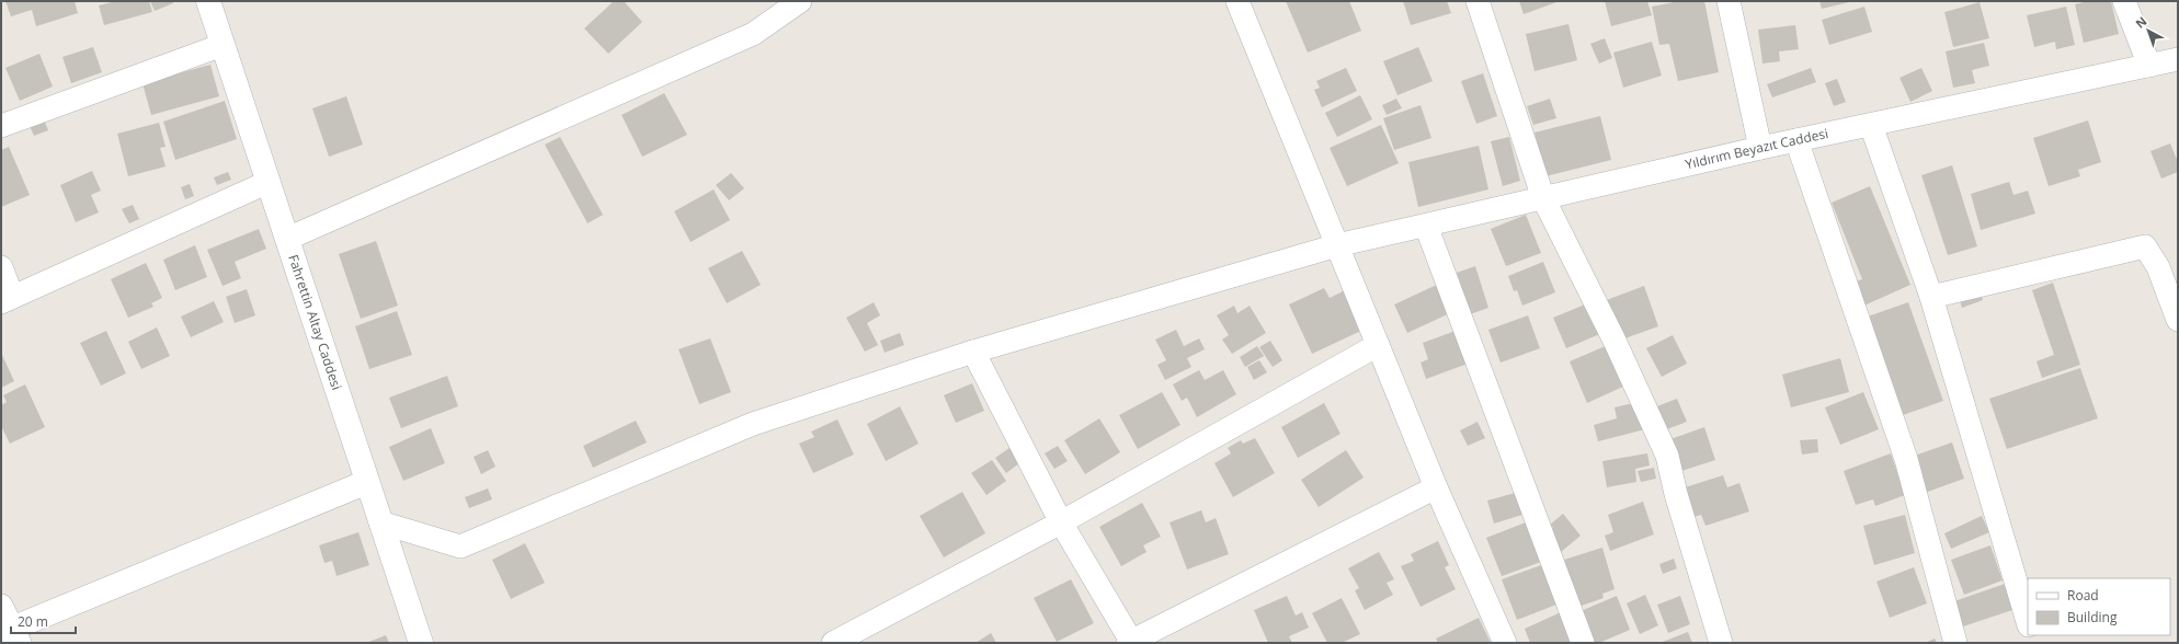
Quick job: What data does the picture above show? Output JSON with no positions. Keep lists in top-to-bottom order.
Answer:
{
  "streets": {
    "street": ["Yıldırım Beyazıt Caddesi", "Fahrettin Altay Caddesi"]
  },
  "crossings": [
    ["Yıldırım Beyazıt Caddesi", "Fahrettin Altay Caddesi"]
  ],
  "legend": ["Road", "Building"],
  "scale_bar": "20 m",
  "north": "top left"
}
